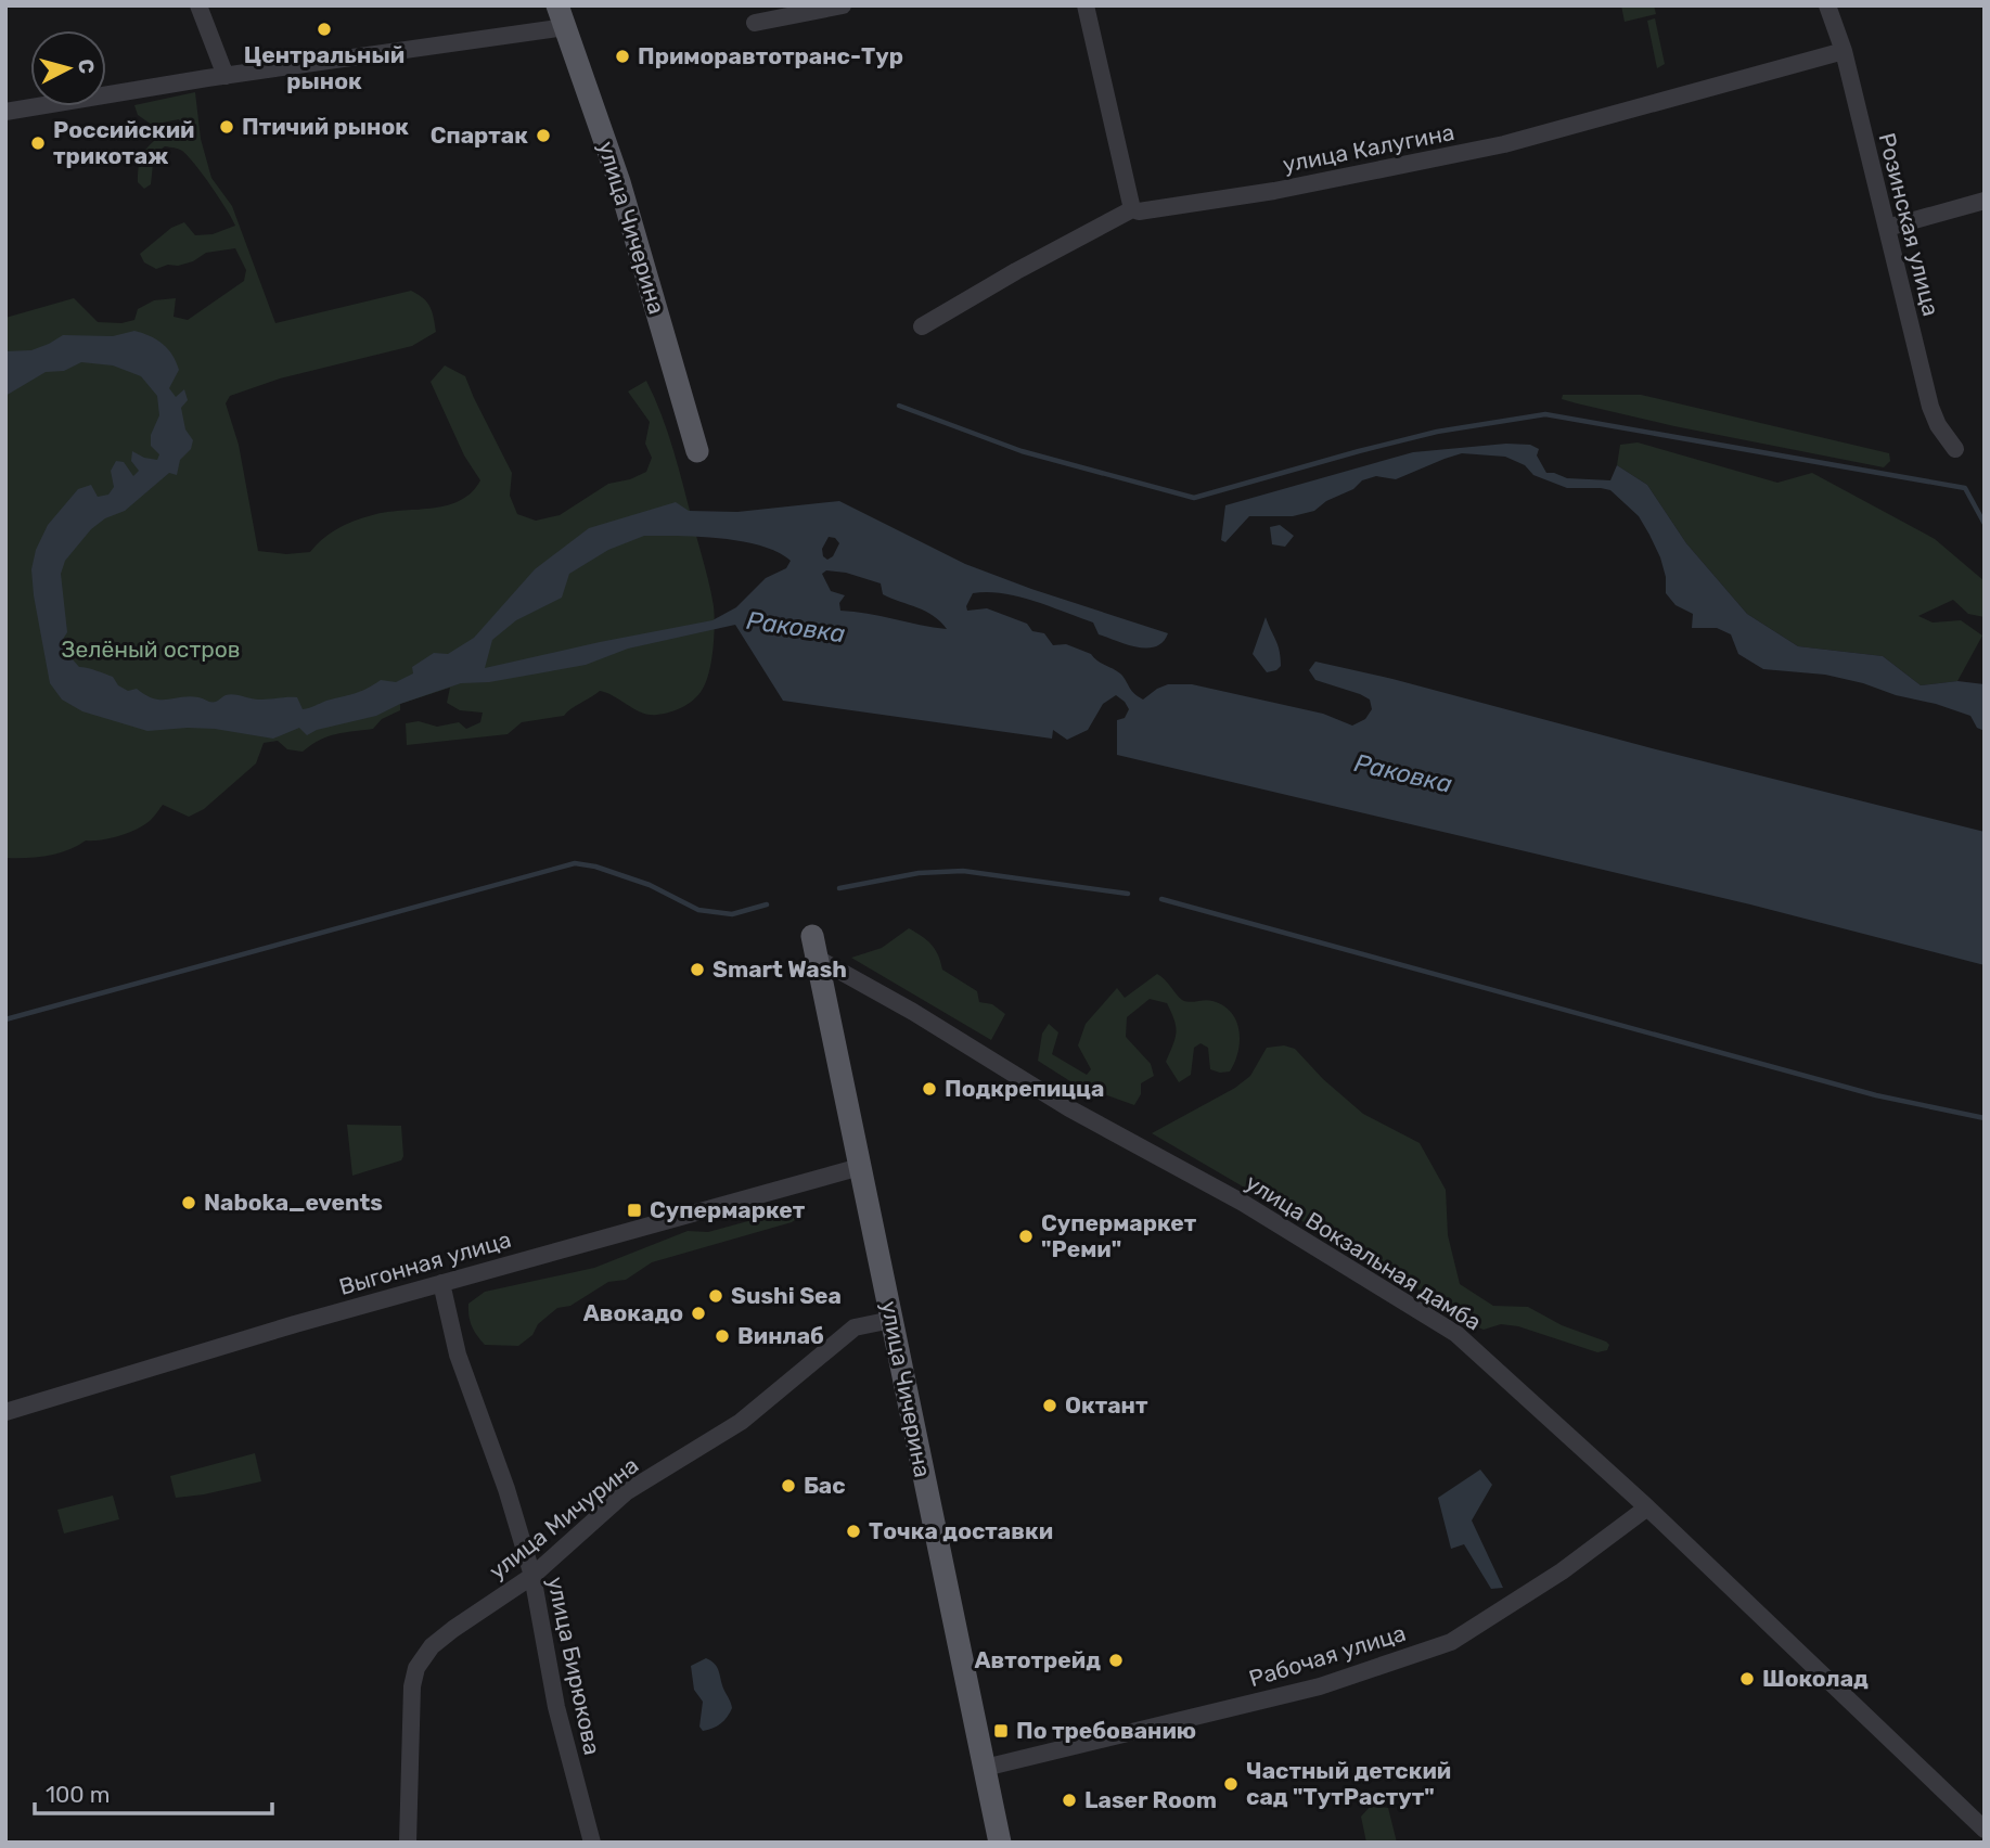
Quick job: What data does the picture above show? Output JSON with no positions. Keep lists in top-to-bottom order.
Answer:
{
  "streets": {
    "main road": ["улица Чичерина"],
    "street": [
      "улица Калугина",
      "Розинская улица",
      "улица Вокзальная дамба",
      "Выгонная улица",
      "улица Мичурина",
      "Рабочая улица",
      "улица Бирюкова"
    ]
  },
  "crossings": [
    ["улица Калугина", "Розинская улица"],
    ["улица Чичерина", "улица Вокзальная дамба"],
    ["улица Чичерина", "Выгонная улица"],
    ["улица Чичерина", "улица Мичурина"],
    ["улица Чичерина", "Рабочая улица"],
    ["улица Вокзальная дамба", "Рабочая улица"],
    ["Выгонная улица", "улица Бирюкова"],
    ["улица Мичурина", "улица Бирюкова"]
  ],
  "water": ["Раковка"],
  "parks": ["Зелёный остров"],
  "places": {
    "other": [
      "Центральный рынок",
      "Приморавтотранс-Тур",
      "Птичий рынок",
      "Спартак",
      "Российский трикотаж",
      "Smart Wash",
      "Подкрепицца",
      "Naboka_events",
      "Супермаркет \"Реми\"",
      "Sushi Sea",
      "Авокадо",
      "Винлаб",
      "Октант",
      "Бас",
      "Точка доставки",
      "Автотрейд",
      "Шоколад",
      "Частный детский сад \"ТутРастут\"",
      "Laser Room"
    ],
    "transit": ["Супермаркет", "По требованию"]
  },
  "scale_bar": "100 m",
  "north": "right"
}
